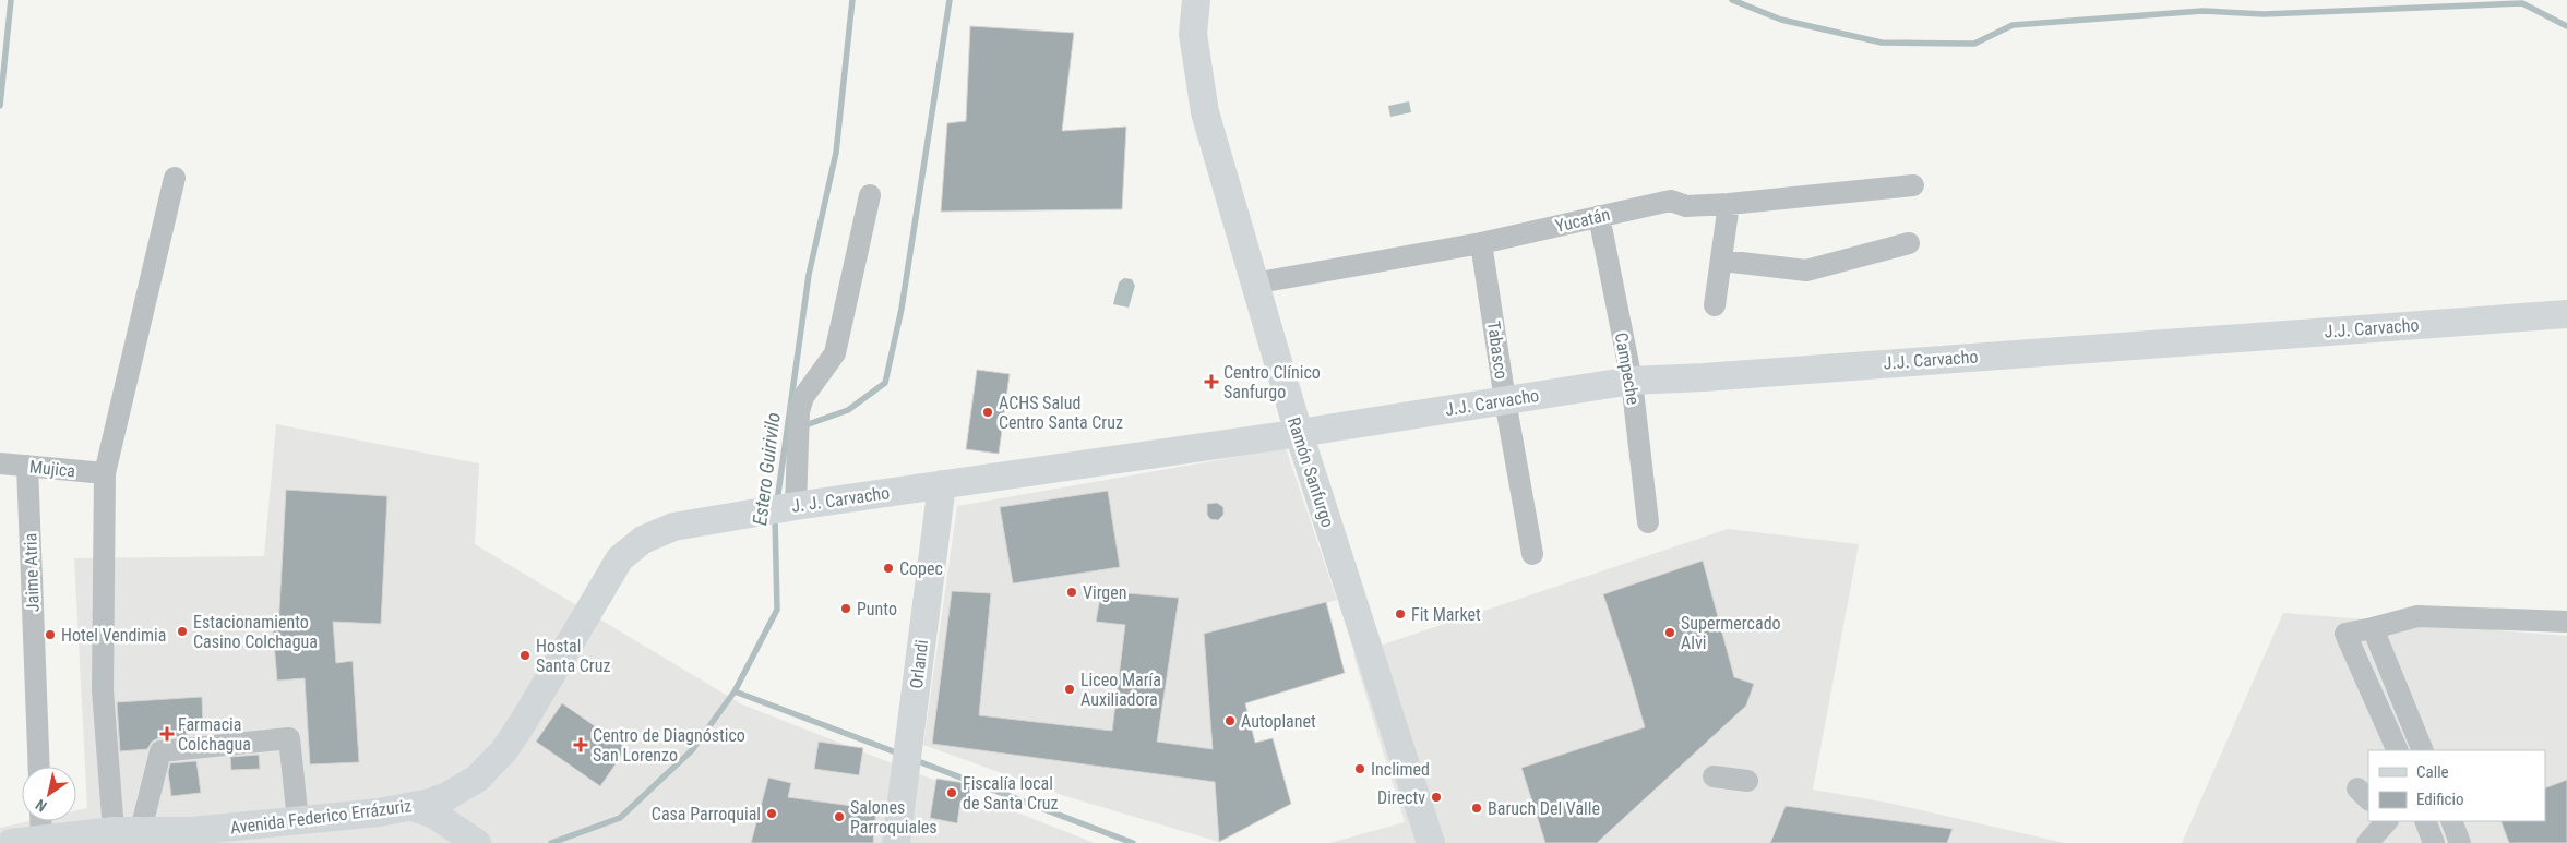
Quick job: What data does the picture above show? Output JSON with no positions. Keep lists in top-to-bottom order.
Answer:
{
  "streets": {
    "main road": [
      "J.J. Carvacho",
      "Ramón Sanfurgo",
      "J. J. Carvacho",
      "Orlandi",
      "Avenida Federico Errázuriz"
    ],
    "street": [
      "Yucatán",
      "Tabasco",
      "Campeche",
      "Mujica",
      "Jaime Atria"
    ]
  },
  "crossings": [
    ["Yucatán", "Tabasco"],
    ["Yucatán", "Campeche"],
    ["Yucatán", "Ramón Sanfurgo"],
    ["J.J. Carvacho", "Tabasco"],
    ["J.J. Carvacho", "Campeche"],
    ["J.J. Carvacho", "Ramón Sanfurgo"],
    ["J.J. Carvacho", "J. J. Carvacho"],
    ["Mujica", "Jaime Atria"],
    ["Ramón Sanfurgo", "J. J. Carvacho"],
    ["J. J. Carvacho", "Orlandi"],
    ["J. J. Carvacho", "Avenida Federico Errázuriz"]
  ],
  "water": ["Estero Guirivilo"],
  "places": {
    "health": ["Centro Clínico Sanfurgo", "Farmacia Colchagua", "Centro de Diagnóstico San Lorenzo"],
    "other": [
      "ACHS Salud Centro Santa Cruz",
      "Copec",
      "Virgen",
      "Punto",
      "Fit Market",
      "Estacionamiento Casino Colchagua",
      "Supermercado Alvi",
      "Hotel Vendimia",
      "Hostal Santa Cruz",
      "Liceo María Auxiliadora",
      "Autoplanet",
      "Inclimed",
      "Fiscalía local de Santa Cruz",
      "Directv",
      "Baruch Del Valle",
      "Casa Parroquial",
      "Salones Parroquiales"
    ]
  },
  "legend": ["Calle", "Edificio"],
  "north": "bottom left"
}
